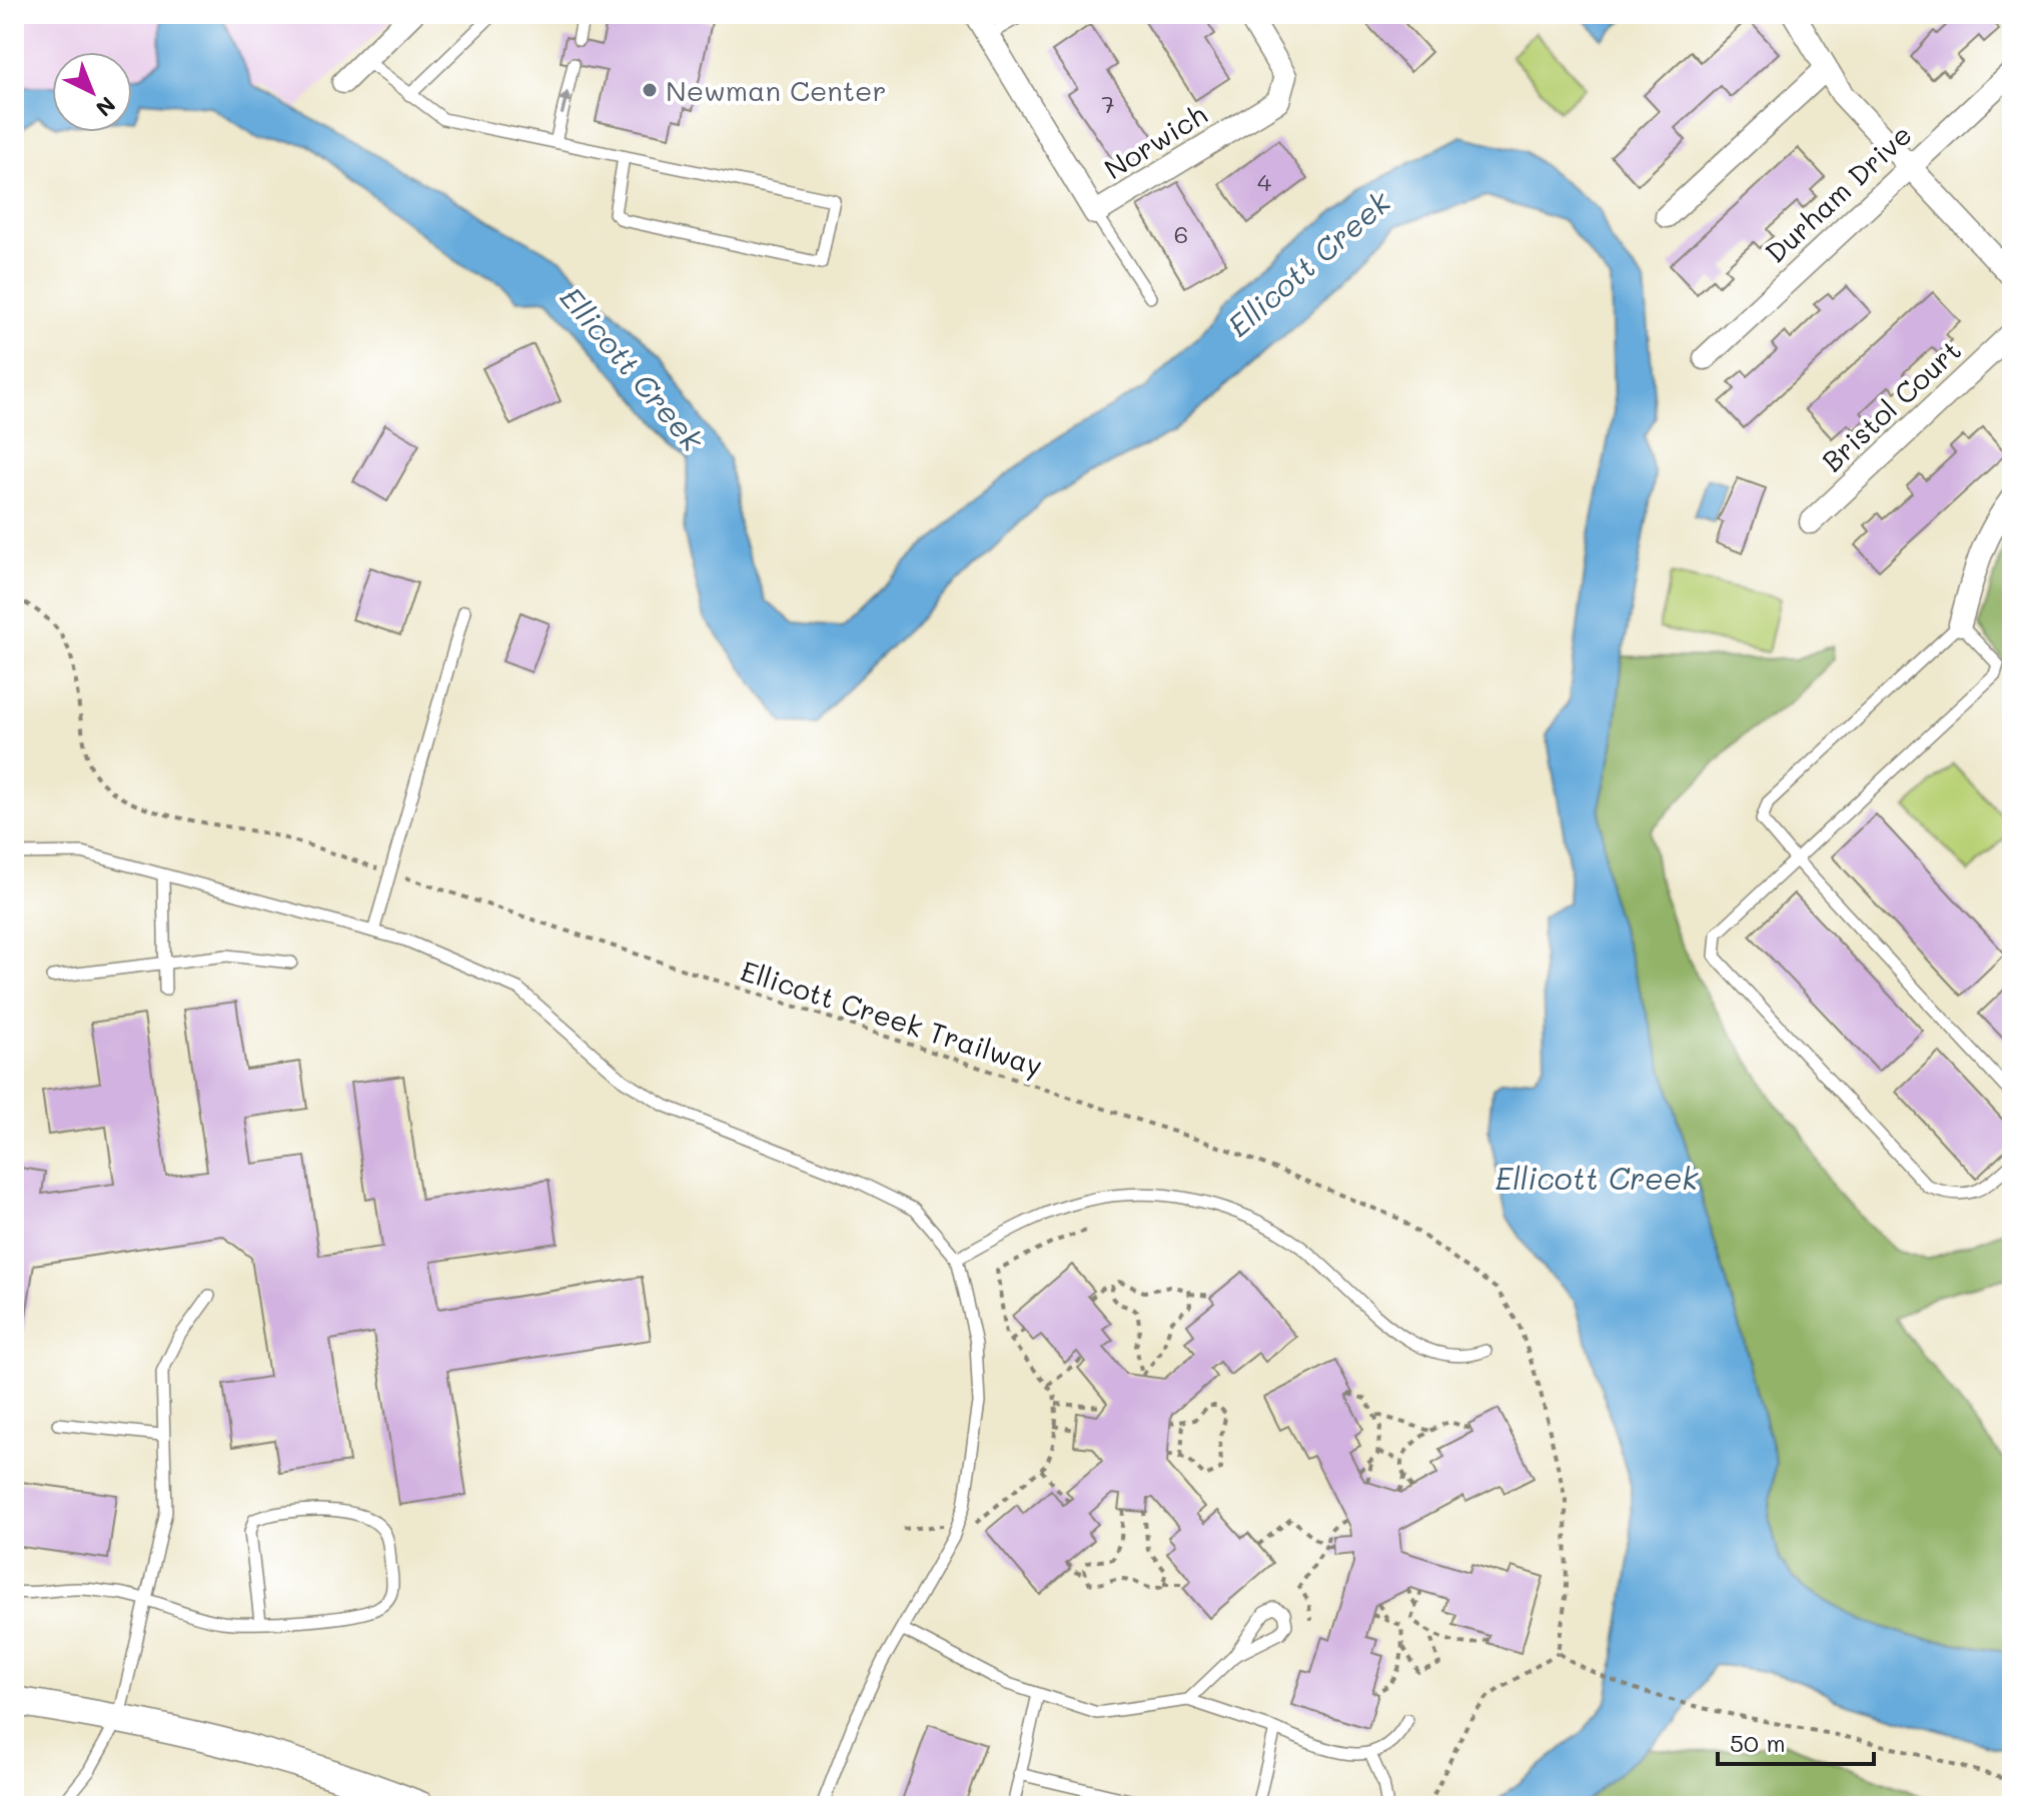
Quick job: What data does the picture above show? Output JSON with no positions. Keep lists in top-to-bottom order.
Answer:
{
  "streets": {
    "street": ["Norwich", "Durham Drive", "Bristol Court"],
    "path": ["Ellicott Creek Trailway"]
  },
  "water": ["Ellicott Creek"],
  "places": ["Newman Center"],
  "house_numbers": ["7", "4", "6"],
  "scale_bar": "50 m",
  "north": "bottom right"
}
